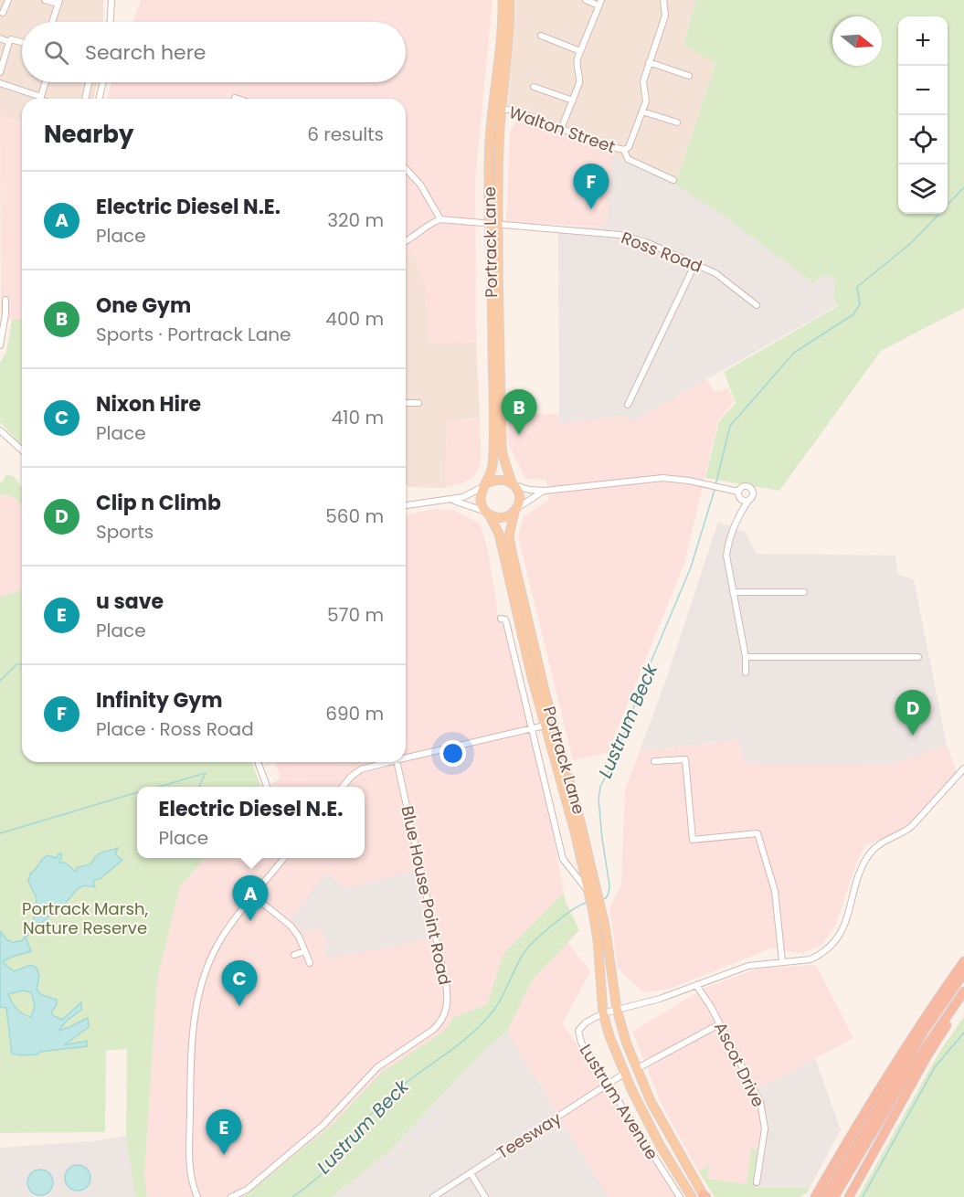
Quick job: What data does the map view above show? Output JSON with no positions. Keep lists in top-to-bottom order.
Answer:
{
  "streets": {
    "main road": ["Portrack Lane"],
    "street": [
      "Walton Street",
      "Ross Road",
      "Blue House Point Road",
      "Ascot Drive",
      "Lustrum Avenue",
      "Teesway"
    ]
  },
  "crossings": [
    ["Walton Street", "Portrack Lane"],
    ["Portrack Lane", "Ross Road"],
    ["Portrack Lane", "Lustrum Avenue"],
    ["Portrack Lane", "Teesway"],
    ["Lustrum Avenue", "Teesway"]
  ],
  "water": ["Lustrum Beck"],
  "parks": ["Portrack Marsh, Nature Reserve"],
  "north": "right",
  "page": {
    "map_buttons": ["+", "−"],
    "search": "Search here",
    "heading": ["Nearby", "6 results"],
    "pins": [
      "F",
      "B",
      "D",
      "A",
      "C",
      "E"
    ],
    "list": [
      {
        "mark": "A",
        "name": "Electric Diesel N.E.",
        "note": "Place",
        "value": "320 m"
      },
      {
        "mark": "B",
        "name": "One Gym",
        "note": "Sports · Portrack Lane",
        "value": "400 m"
      },
      {
        "mark": "C",
        "name": "Nixon Hire",
        "note": "Place",
        "value": "410 m"
      },
      {
        "mark": "D",
        "name": "Clip n Climb",
        "note": "Sports",
        "value": "560 m"
      },
      {
        "mark": "E",
        "name": "u save",
        "note": "Place",
        "value": "570 m"
      },
      {
        "mark": "F",
        "name": "Infinity Gym",
        "note": "Place · Ross Road",
        "value": "690 m"
      }
    ],
    "popup": ["Electric Diesel N.E.", "Place"]
  }
}
